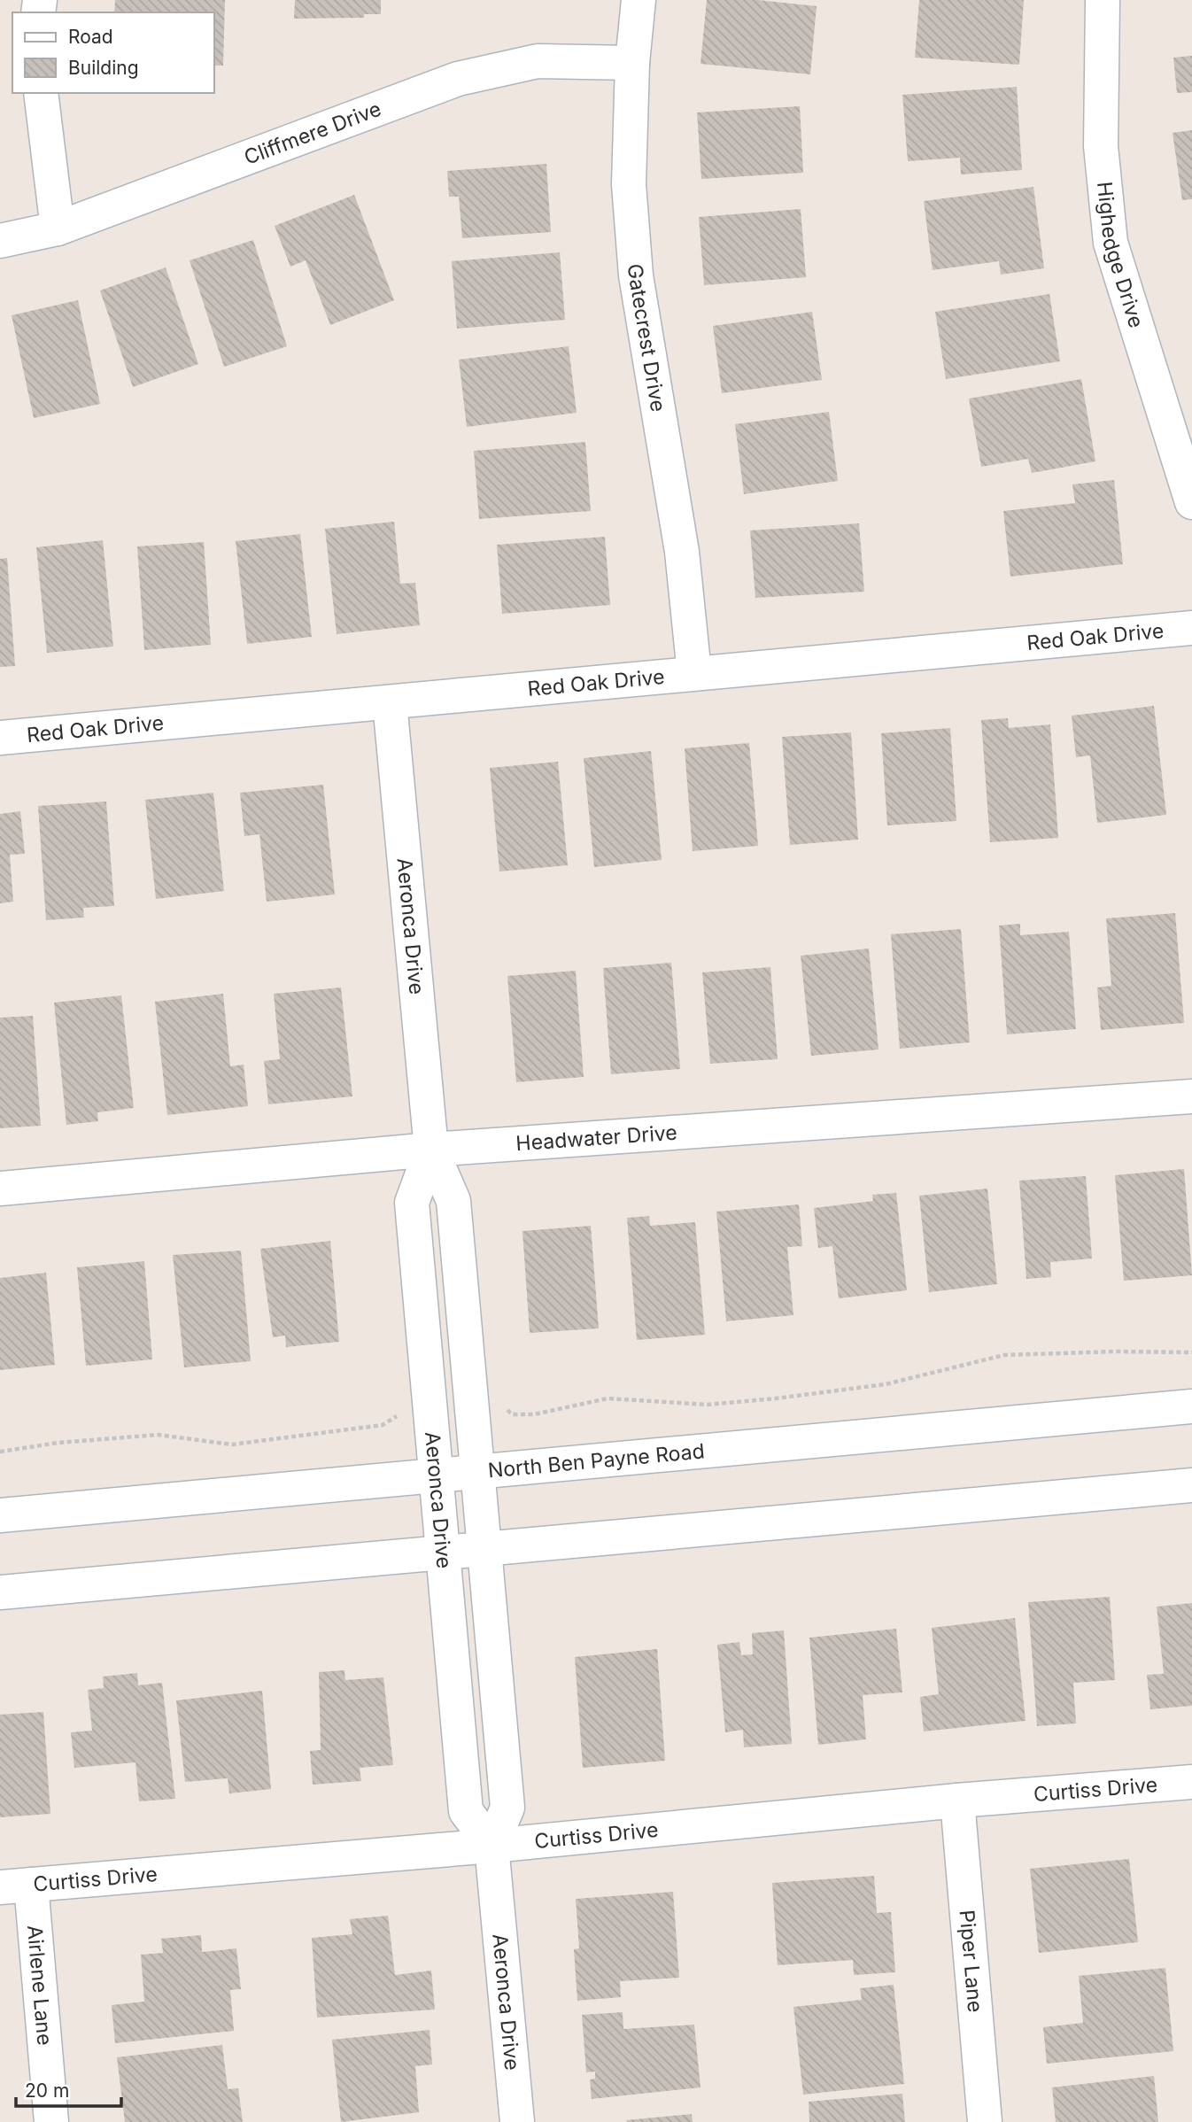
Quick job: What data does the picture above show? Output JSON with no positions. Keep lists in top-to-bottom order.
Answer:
{
  "streets": {
    "street": [
      "Cliffmere Drive",
      "Highedge Drive",
      "Gatecrest Drive",
      "Red Oak Drive",
      "Aeronca Drive",
      "Headwater Drive",
      "North Ben Payne Road",
      "Curtiss Drive",
      "Piper Lane",
      "Airlene Lane"
    ]
  },
  "crossings": [
    ["Cliffmere Drive", "Gatecrest Drive"],
    ["Gatecrest Drive", "Red Oak Drive"],
    ["Red Oak Drive", "Aeronca Drive"],
    ["Aeronca Drive", "Headwater Drive"],
    ["Aeronca Drive", "North Ben Payne Road"],
    ["Aeronca Drive", "Curtiss Drive"],
    ["Curtiss Drive", "Piper Lane"],
    ["Curtiss Drive", "Airlene Lane"]
  ],
  "legend": ["Road", "Building"],
  "scale_bar": "20 m"
}
